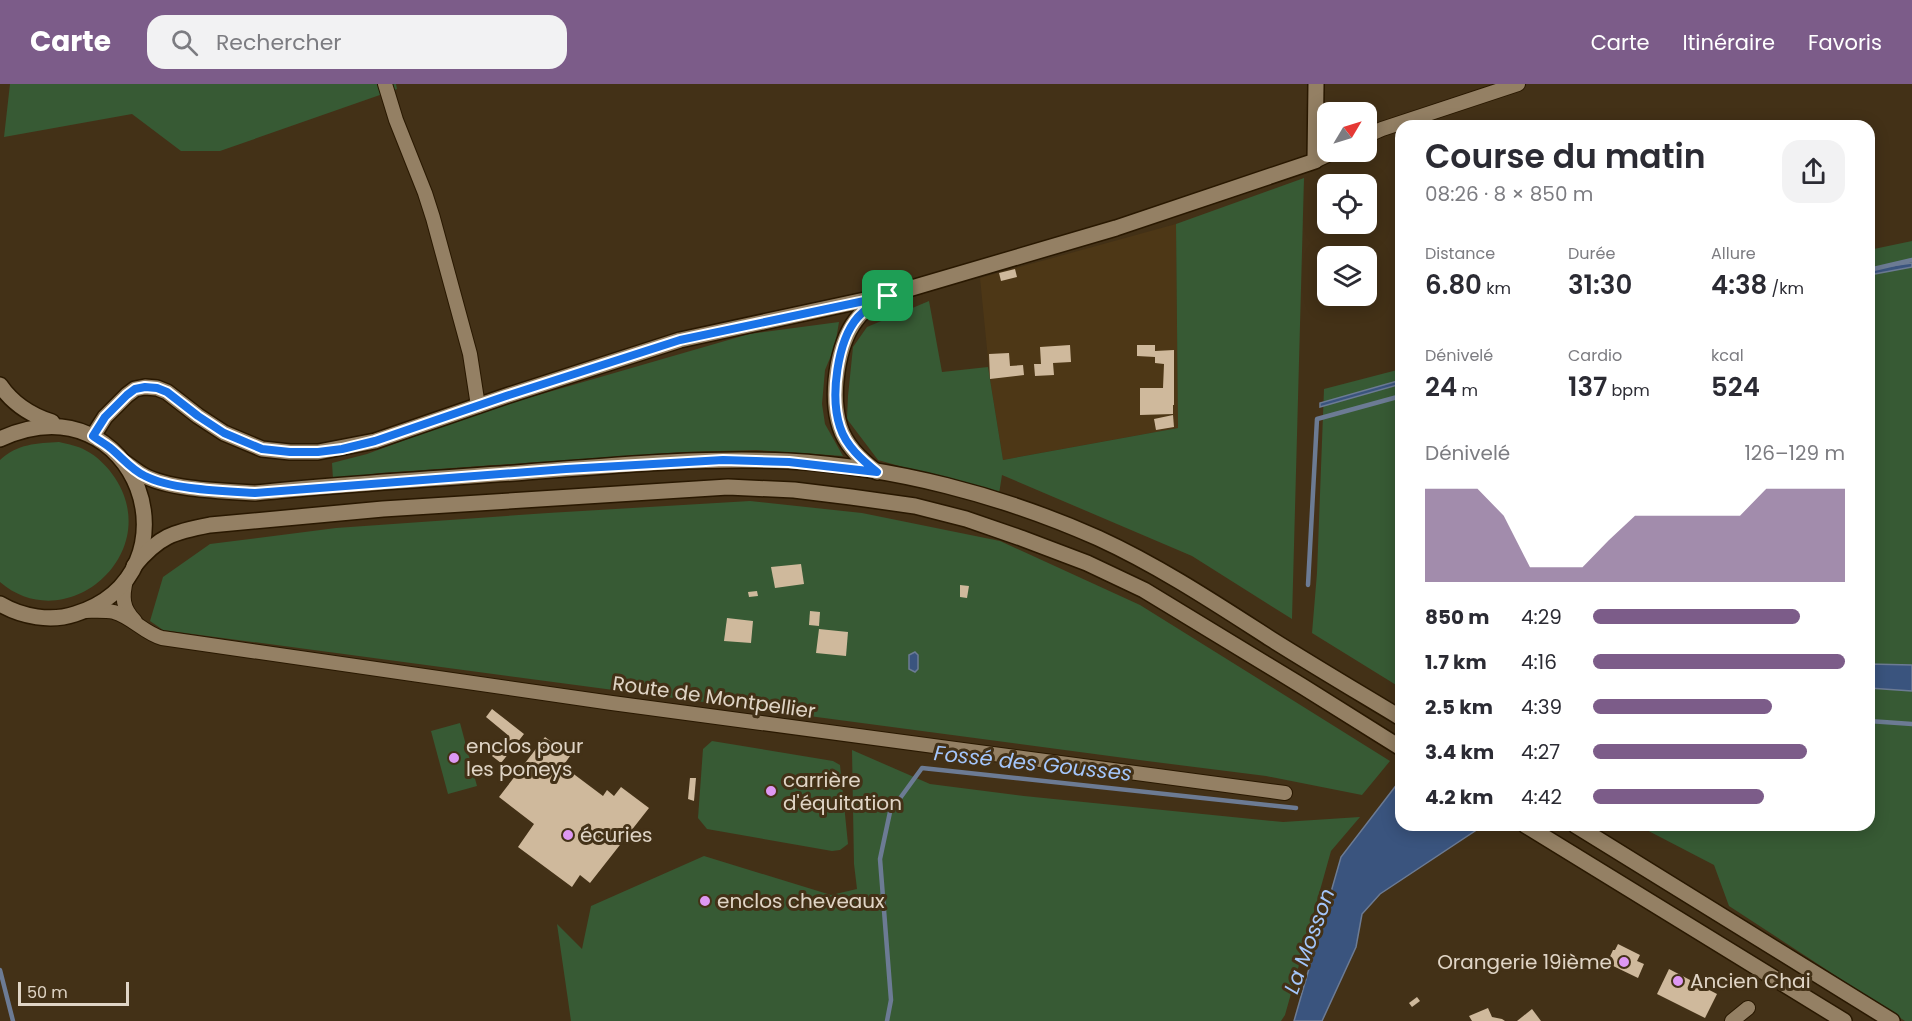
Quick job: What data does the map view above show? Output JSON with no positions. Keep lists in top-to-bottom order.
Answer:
{
  "streets": {
    "street": ["Route de Montpellier"]
  },
  "water": ["Fossé des Gousses", "La Mosson"],
  "places": [
    "enclos pour les poneys",
    "carrière d'équitation",
    "écuries",
    "enclos cheveaux",
    "Orangerie 19ième",
    "Ancien Chai"
  ],
  "scale_bar": "50 m",
  "north": "top right",
  "page": {
    "header": "Carte",
    "search": "Rechercher",
    "nav": ["Carte", "Itinéraire", "Favoris"],
    "heading": ["Course du matin", "08:26 · 8 × 850 m"],
    "stats": [
      ["Distance", "6.80 km"],
      ["Durée", "31:30"],
      ["Allure", "4:38 /km"],
      ["Dénivelé", "24 m"],
      ["Cardio", "137 bpm"],
      ["kcal", "524"]
    ],
    "chart": ["Dénivelé", "126–129 m"],
    "list": [
      {
        "name": "850 m",
        "note": "4:29"
      },
      {
        "name": "1.7 km",
        "note": "4:16"
      },
      {
        "name": "2.5 km",
        "note": "4:39"
      },
      {
        "name": "3.4 km",
        "note": "4:27"
      },
      {
        "name": "4.2 km",
        "note": "4:42"
      }
    ],
    "scale": "50 m"
  }
}
